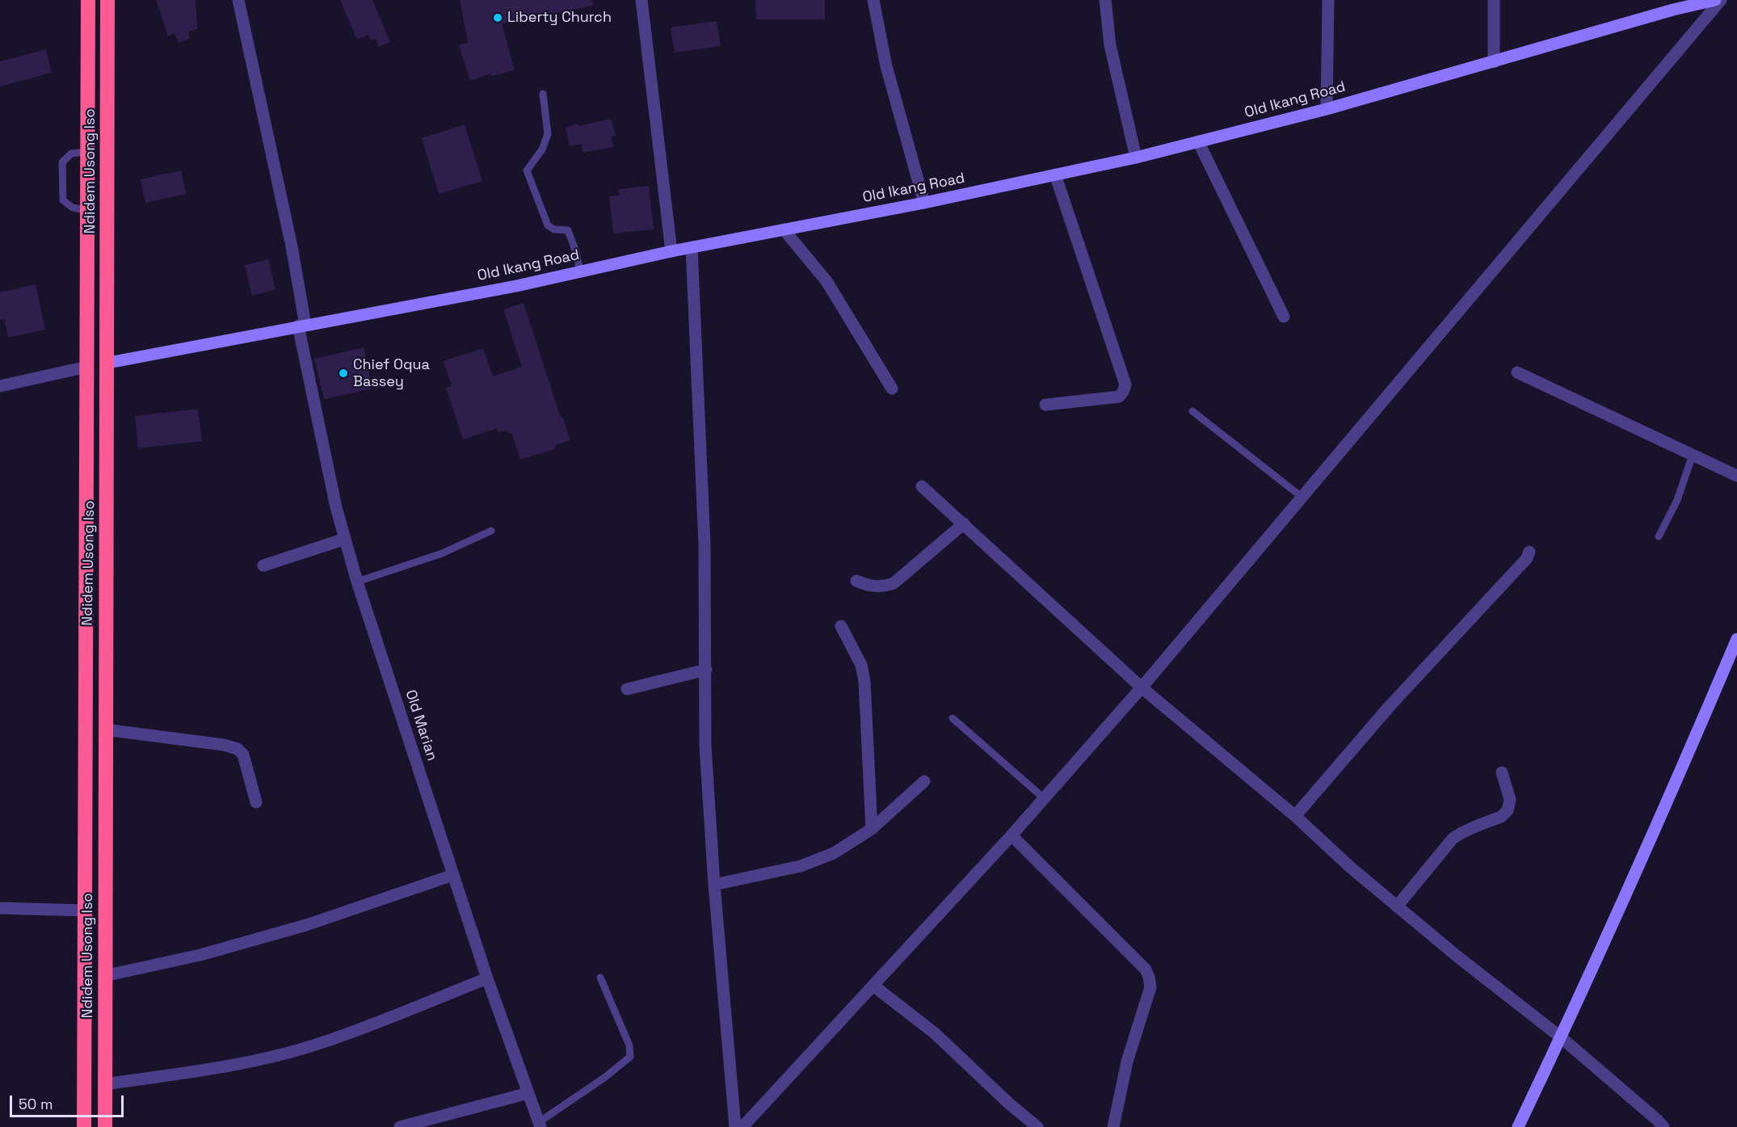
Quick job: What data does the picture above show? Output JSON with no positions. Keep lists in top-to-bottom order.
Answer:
{
  "streets": {
    "highway": ["Ndidem Usong Iso"],
    "street": ["Old Ikang Road", "Old Marian"]
  },
  "crossings": [
    ["Old Ikang Road", "Ndidem Usong Iso"],
    ["Old Ikang Road", "Old Marian"]
  ],
  "places": ["Liberty Church", "Chief Oqua Bassey"],
  "scale_bar": "50 m"
}
